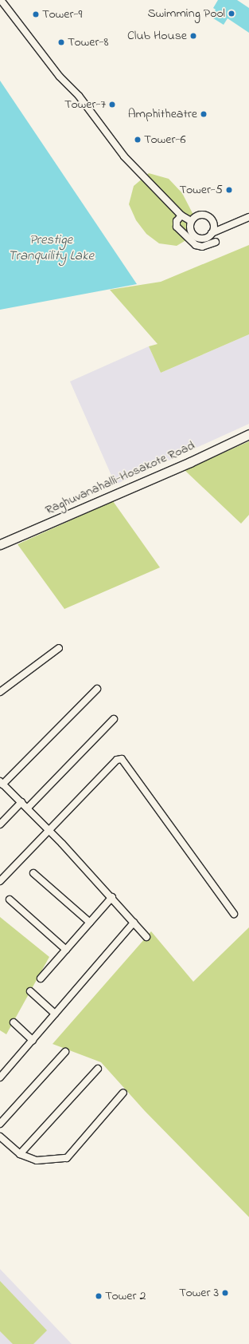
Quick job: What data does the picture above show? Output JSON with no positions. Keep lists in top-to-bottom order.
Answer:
{
  "streets": {
    "main road": ["Raghuvanahalli-Hosakote Road"]
  },
  "water": ["Prestige Tranquility Lake"],
  "places": [
    "Swimming Pool",
    "Tower-9",
    "Club House",
    "Tower-8",
    "Tower-7",
    "Amphitheatre",
    "Tower-6",
    "Tower-5",
    "Tower 3",
    "Tower 2"
  ]
}
